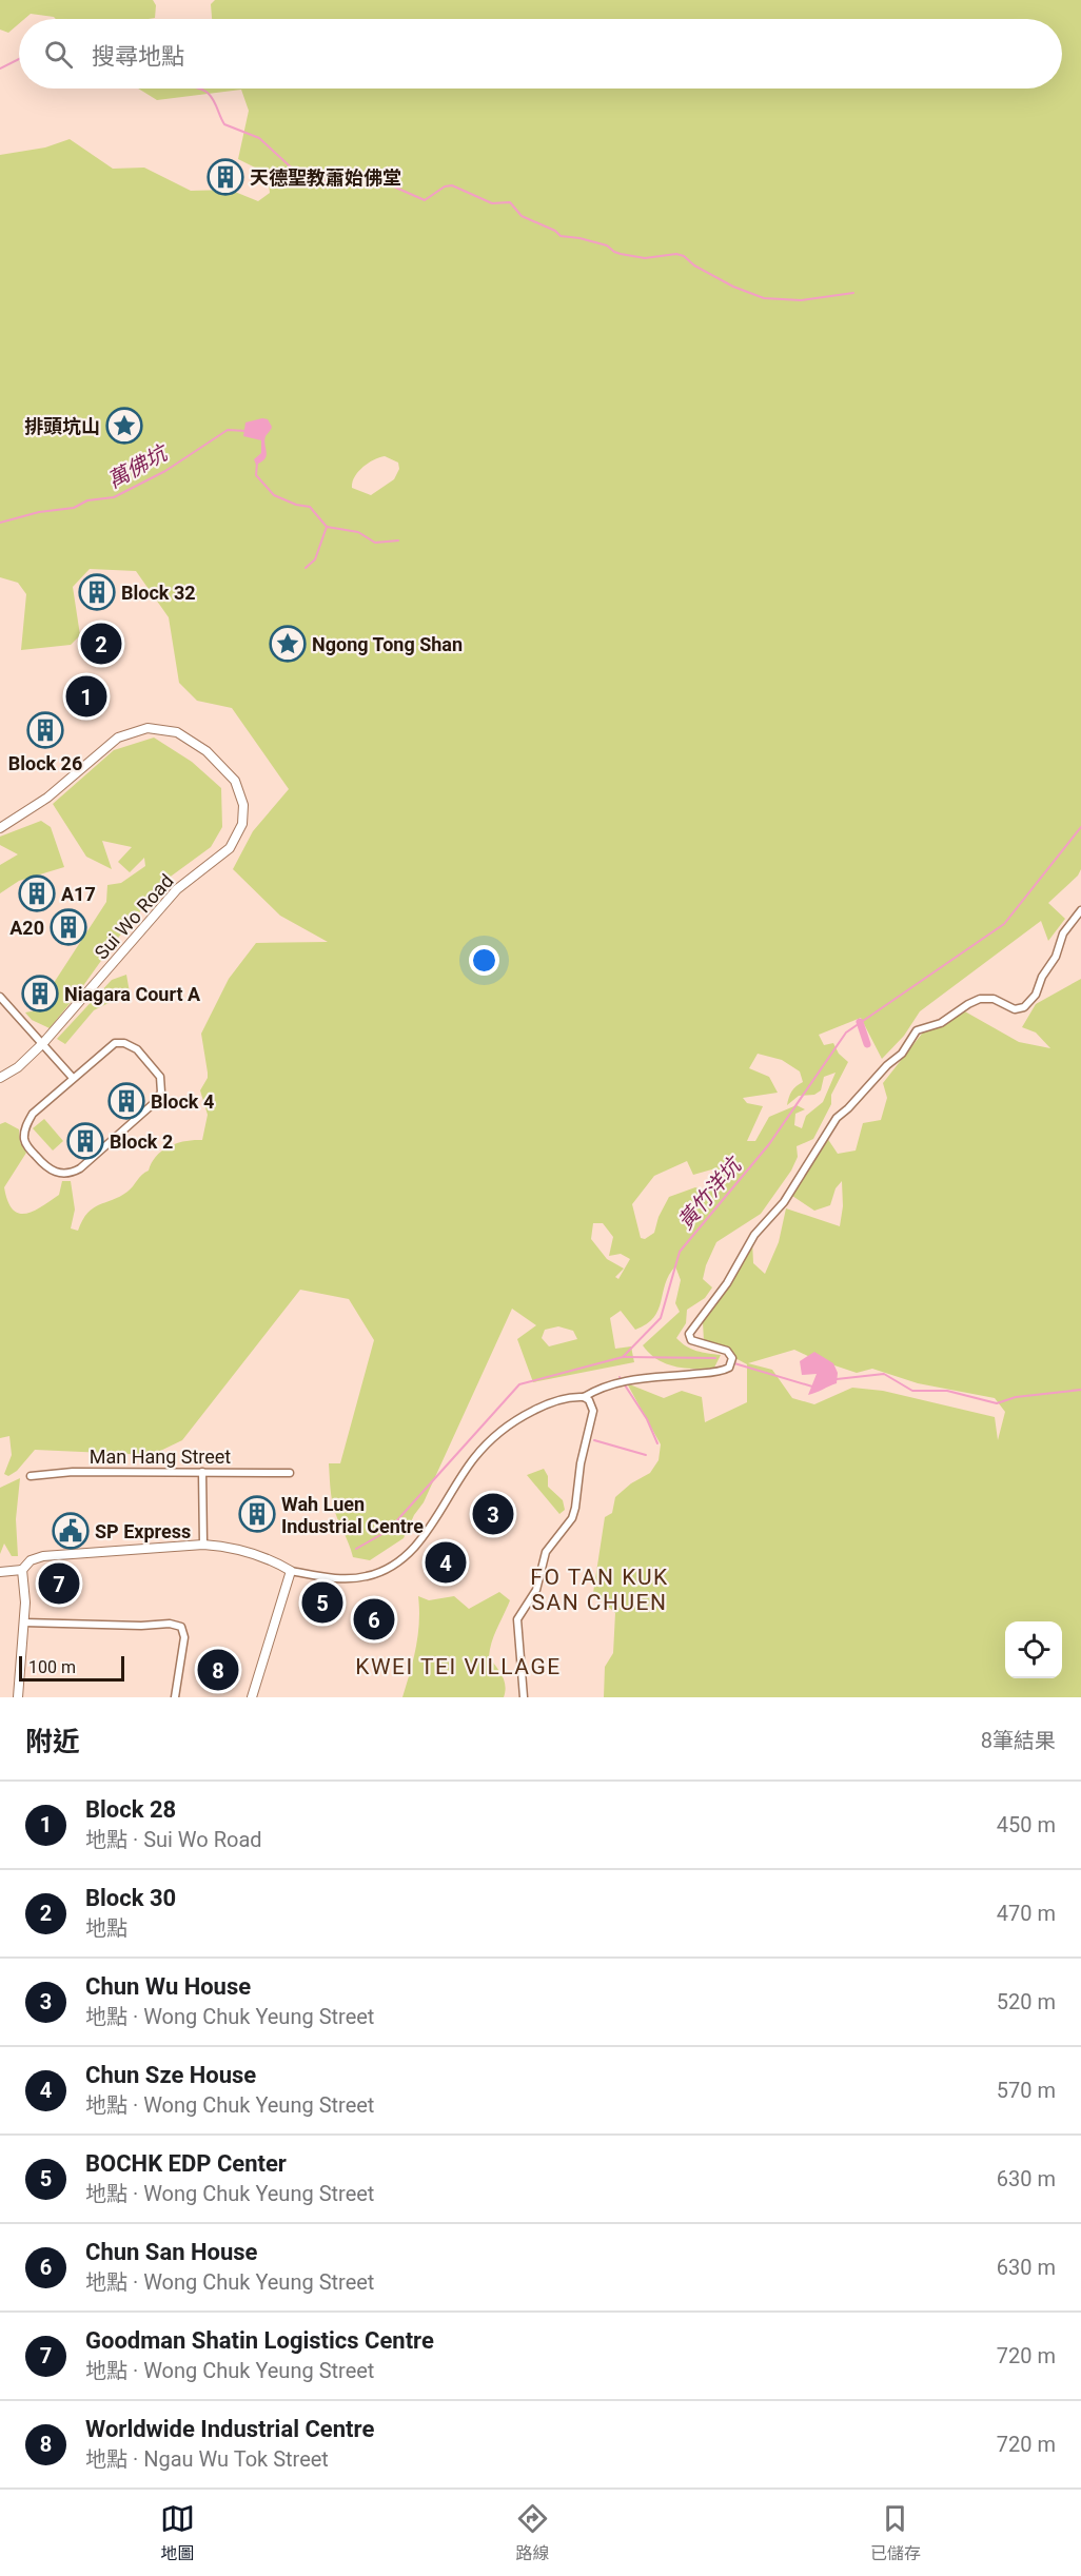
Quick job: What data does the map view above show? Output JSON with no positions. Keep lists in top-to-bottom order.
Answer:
{
  "streets": {
    "street": ["Sui Wo Road", "Man Hang Street"]
  },
  "districts": ["FO TAN KUK SAN CHUEN", "KWEI TEI VILLAGE"],
  "water": ["萬佛坑", "黃竹洋坑"],
  "places": {
    "building": [
      "天德聖教蕭始佛堂",
      "Block 32",
      "Block 26",
      "A17",
      "A20",
      "Niagara Court A",
      "Block 4",
      "Block 2",
      "Wah Luen Industrial Centre"
    ],
    "place": ["排頭坑山", "Ngong Tong Shan"],
    "public building": ["SP Express"]
  },
  "scale_bar": "100 m",
  "page": {
    "search": "搜尋地點",
    "pins": [
      "2",
      "1",
      "3",
      "4",
      "7",
      "5",
      "6",
      "8"
    ],
    "scale": "100 m",
    "heading": ["附近", "8筆結果"],
    "list": [
      {
        "mark": "1",
        "name": "Block 28",
        "note": "地點 · Sui Wo Road",
        "value": "450 m"
      },
      {
        "mark": "2",
        "name": "Block 30",
        "note": "地點",
        "value": "470 m"
      },
      {
        "mark": "3",
        "name": "Chun Wu House",
        "note": "地點 · Wong Chuk Yeung Street",
        "value": "520 m"
      },
      {
        "mark": "4",
        "name": "Chun Sze House",
        "note": "地點 · Wong Chuk Yeung Street",
        "value": "570 m"
      },
      {
        "mark": "5",
        "name": "BOCHK EDP Center",
        "note": "地點 · Wong Chuk Yeung Street",
        "value": "630 m"
      },
      {
        "mark": "6",
        "name": "Chun San House",
        "note": "地點 · Wong Chuk Yeung Street",
        "value": "630 m"
      },
      {
        "mark": "7",
        "name": "Goodman Shatin Logistics Centre",
        "note": "地點 · Wong Chuk Yeung Street",
        "value": "720 m"
      },
      {
        "mark": "8",
        "name": "Worldwide Industrial Centre",
        "note": "地點 · Ngau Wu Tok Street",
        "value": "720 m"
      }
    ],
    "nav": ["地圖", "路線", "已儲存"]
  }
}
